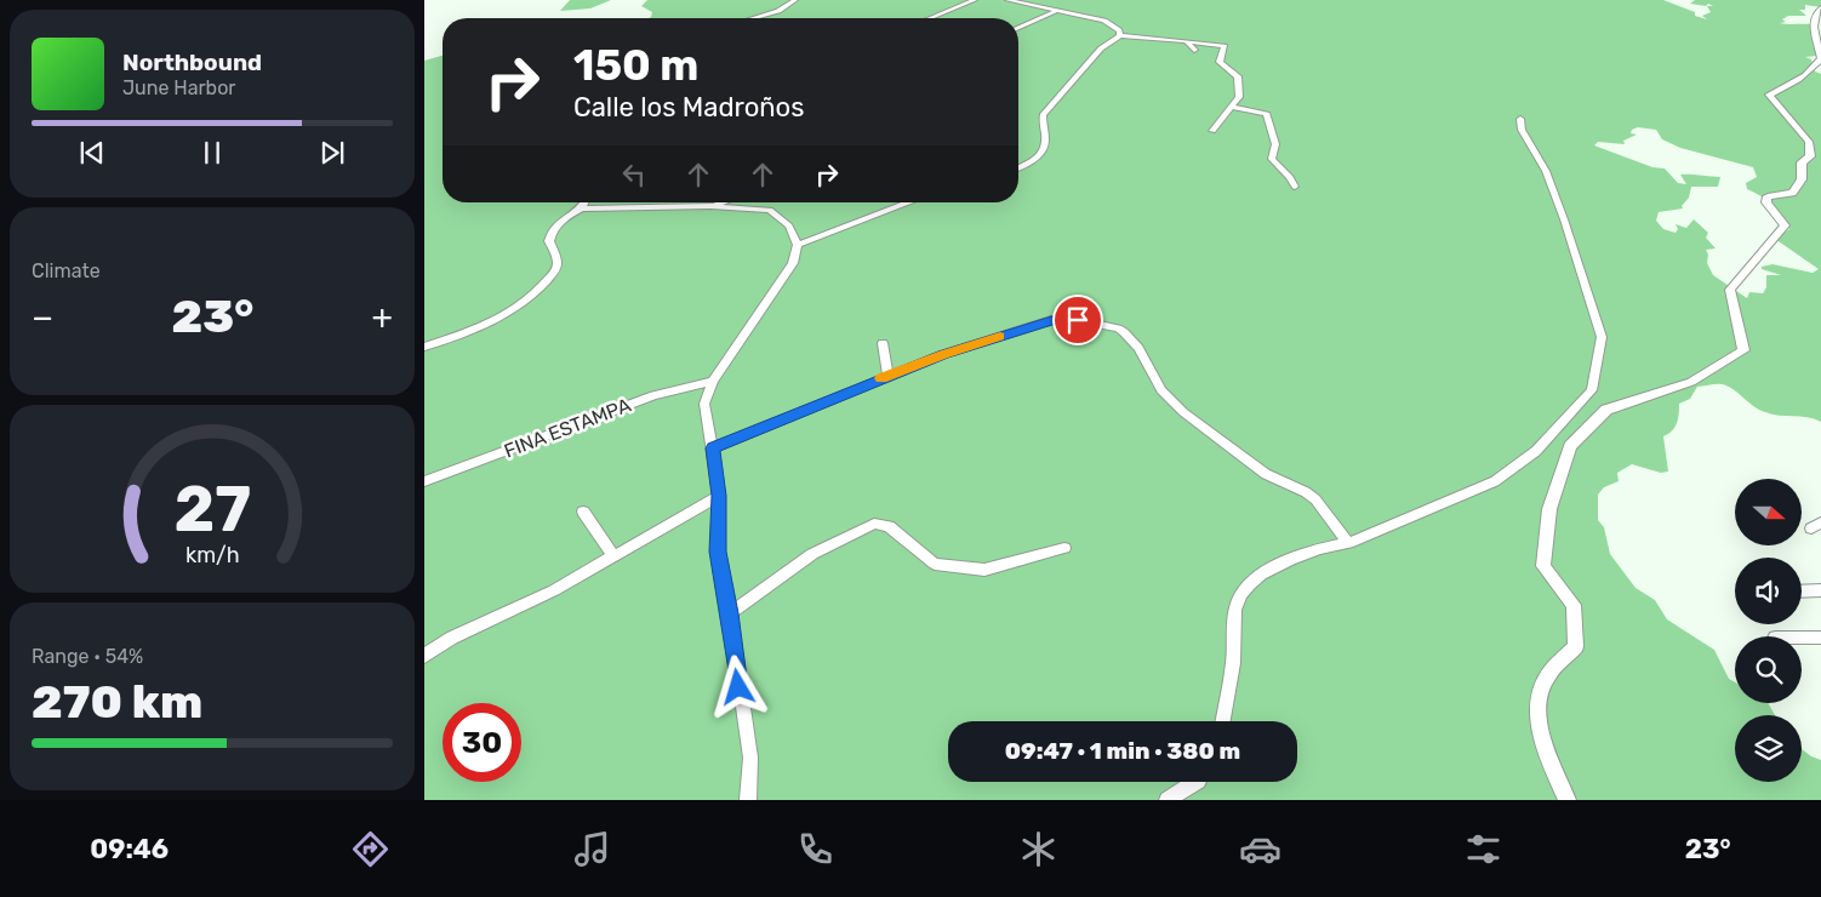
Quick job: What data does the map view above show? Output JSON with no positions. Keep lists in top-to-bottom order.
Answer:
{
  "streets": {
    "street": ["FINA ESTAMPA"]
  },
  "north": "right",
  "page": {
    "turn": ["150 m", "Calle los Madroños"],
    "song": ["Northbound", "June Harbor"],
    "tile": [
      "Climate",
      ["Range · 54%", "270 km"]
    ],
    "heat": ["−", "23°", "+"],
    "limit": "30",
    "trip": "09:47 · 1 min · 380 m",
    "tabs": ["09:46", "23°"],
    "gauge": ["27", "km/h"]
  }
}
